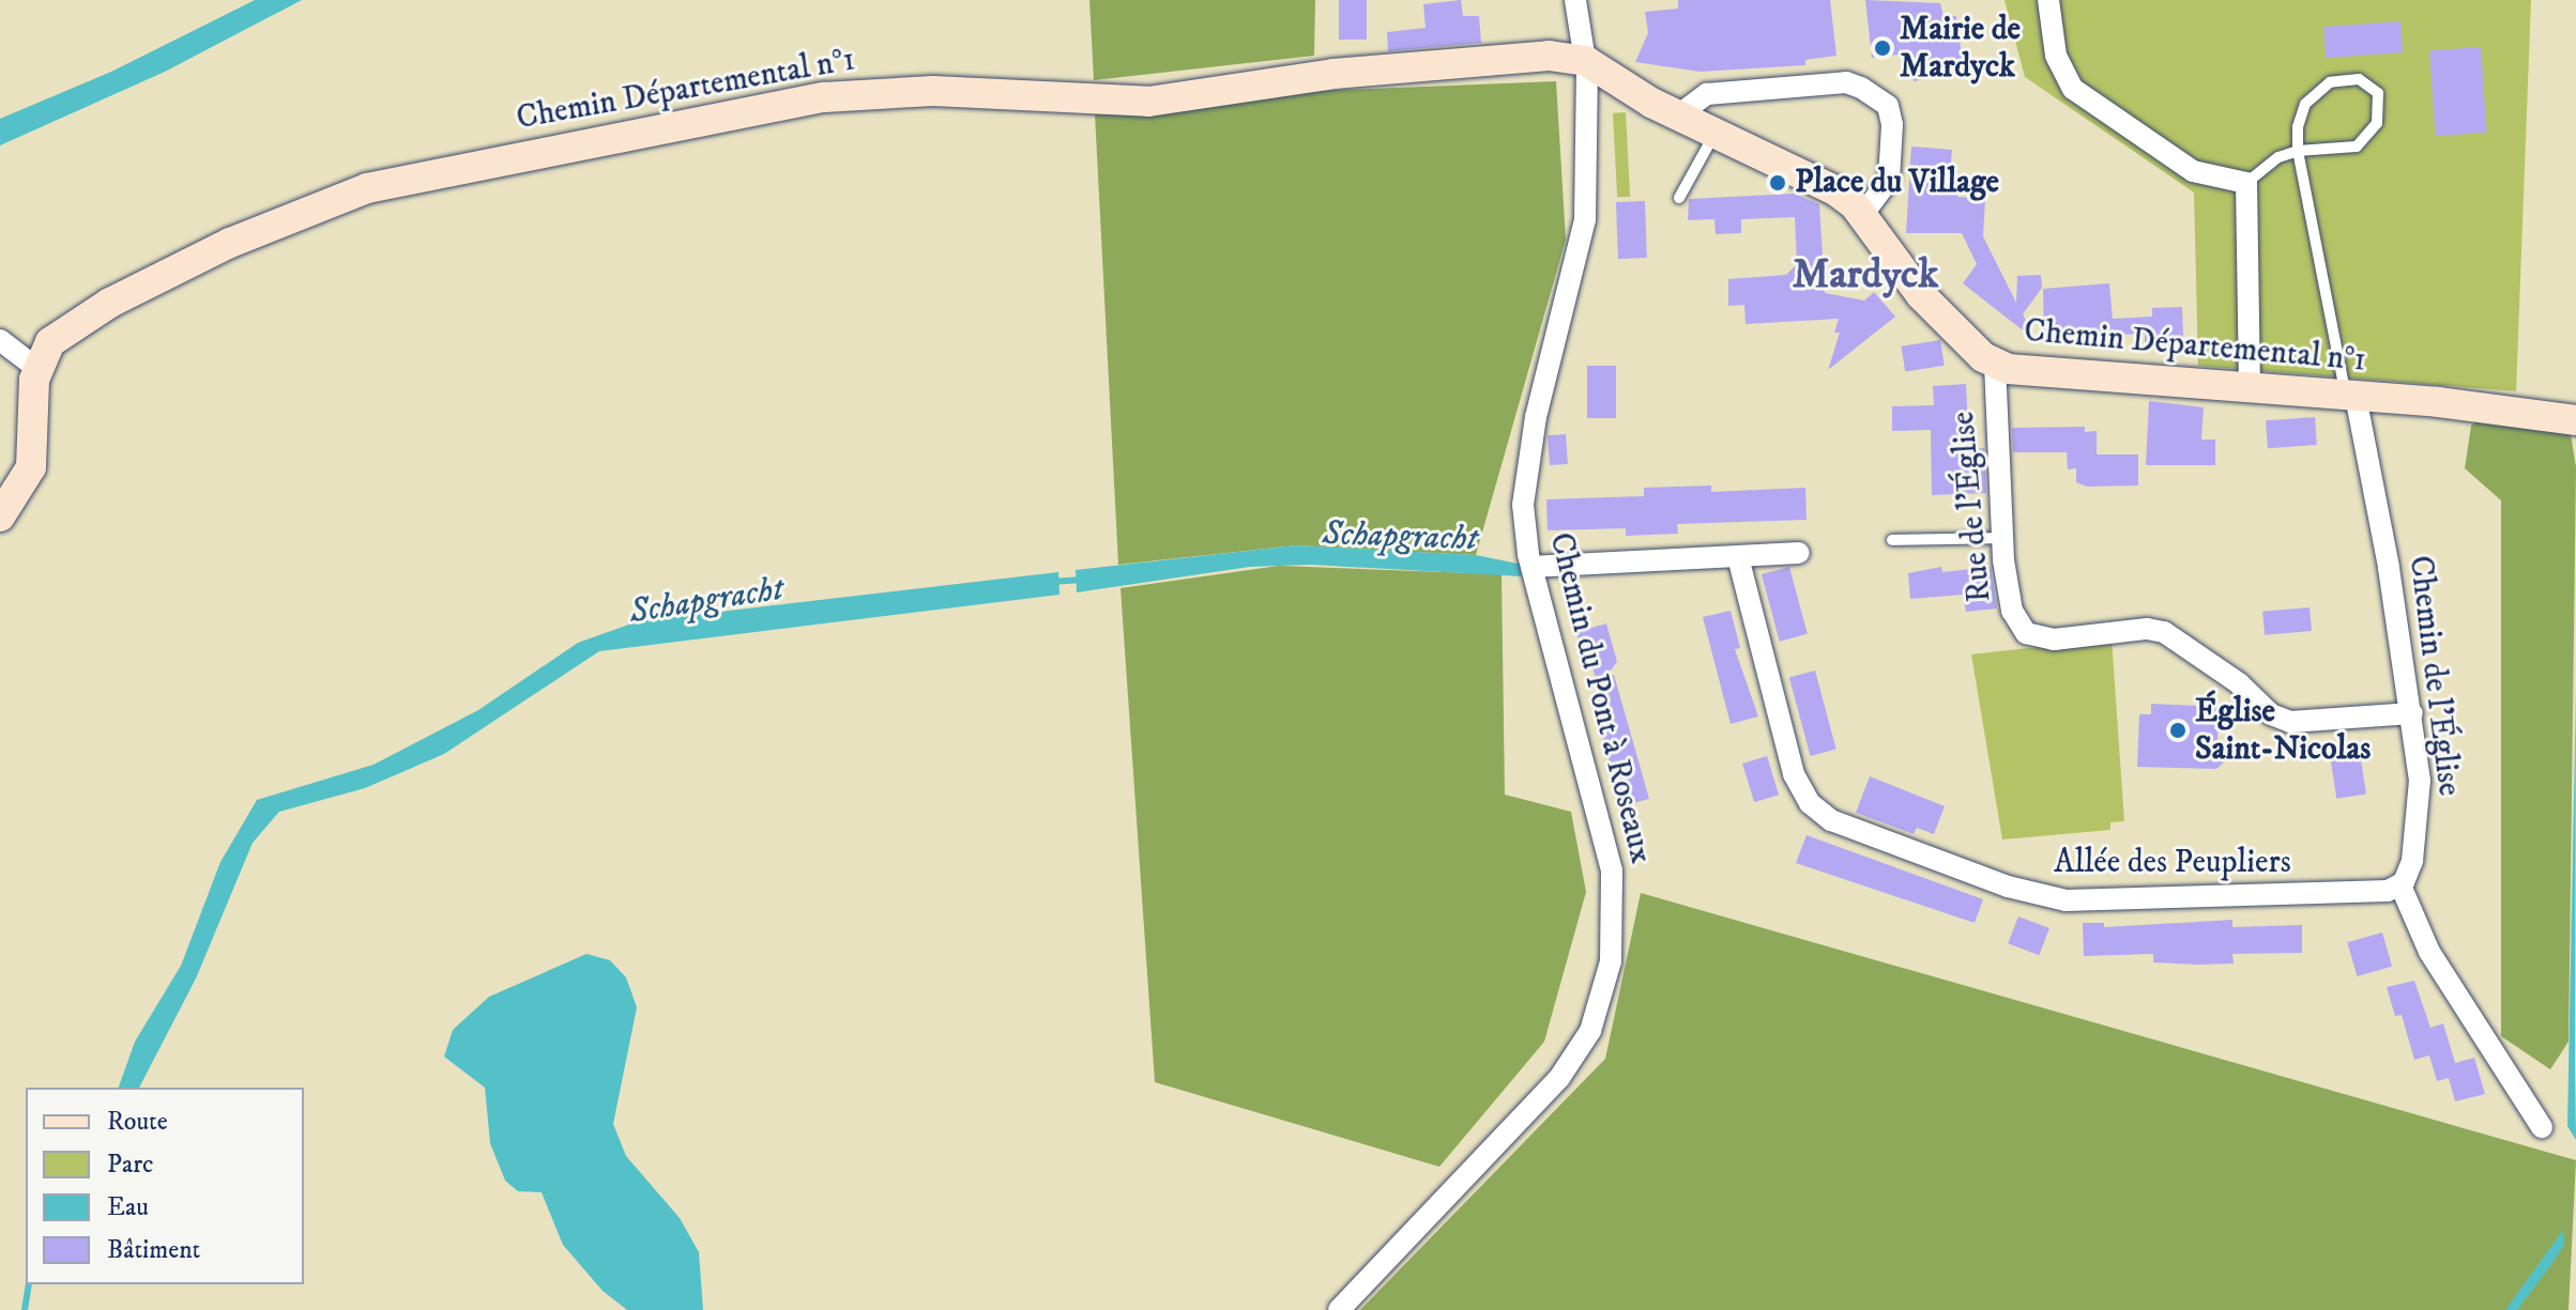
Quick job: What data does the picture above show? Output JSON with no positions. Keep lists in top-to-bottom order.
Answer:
{
  "streets": {
    "street": [
      "Chemin Départemental n°1",
      "Rue de l'Église",
      "Chemin de l'Église",
      "Chemin du Pont à Roseaux",
      "Allée des Peupliers"
    ]
  },
  "crossings": [
    ["Chemin Départemental n°1", "Rue de l'Église"],
    ["Chemin Départemental n°1", "Chemin de l'Église"],
    ["Chemin Départemental n°1", "Chemin du Pont à Roseaux"],
    ["Rue de l'Église", "Chemin de l'Église"],
    ["Chemin de l'Église", "Allée des Peupliers"]
  ],
  "districts": ["Mardyck"],
  "water": ["Schapgracht"],
  "places": ["Mairie de Mardyck", "Place du Village", "Église Saint-Nicolas"],
  "legend": [
    "Route",
    "Parc",
    "Eau",
    "Bâtiment"
  ]
}
